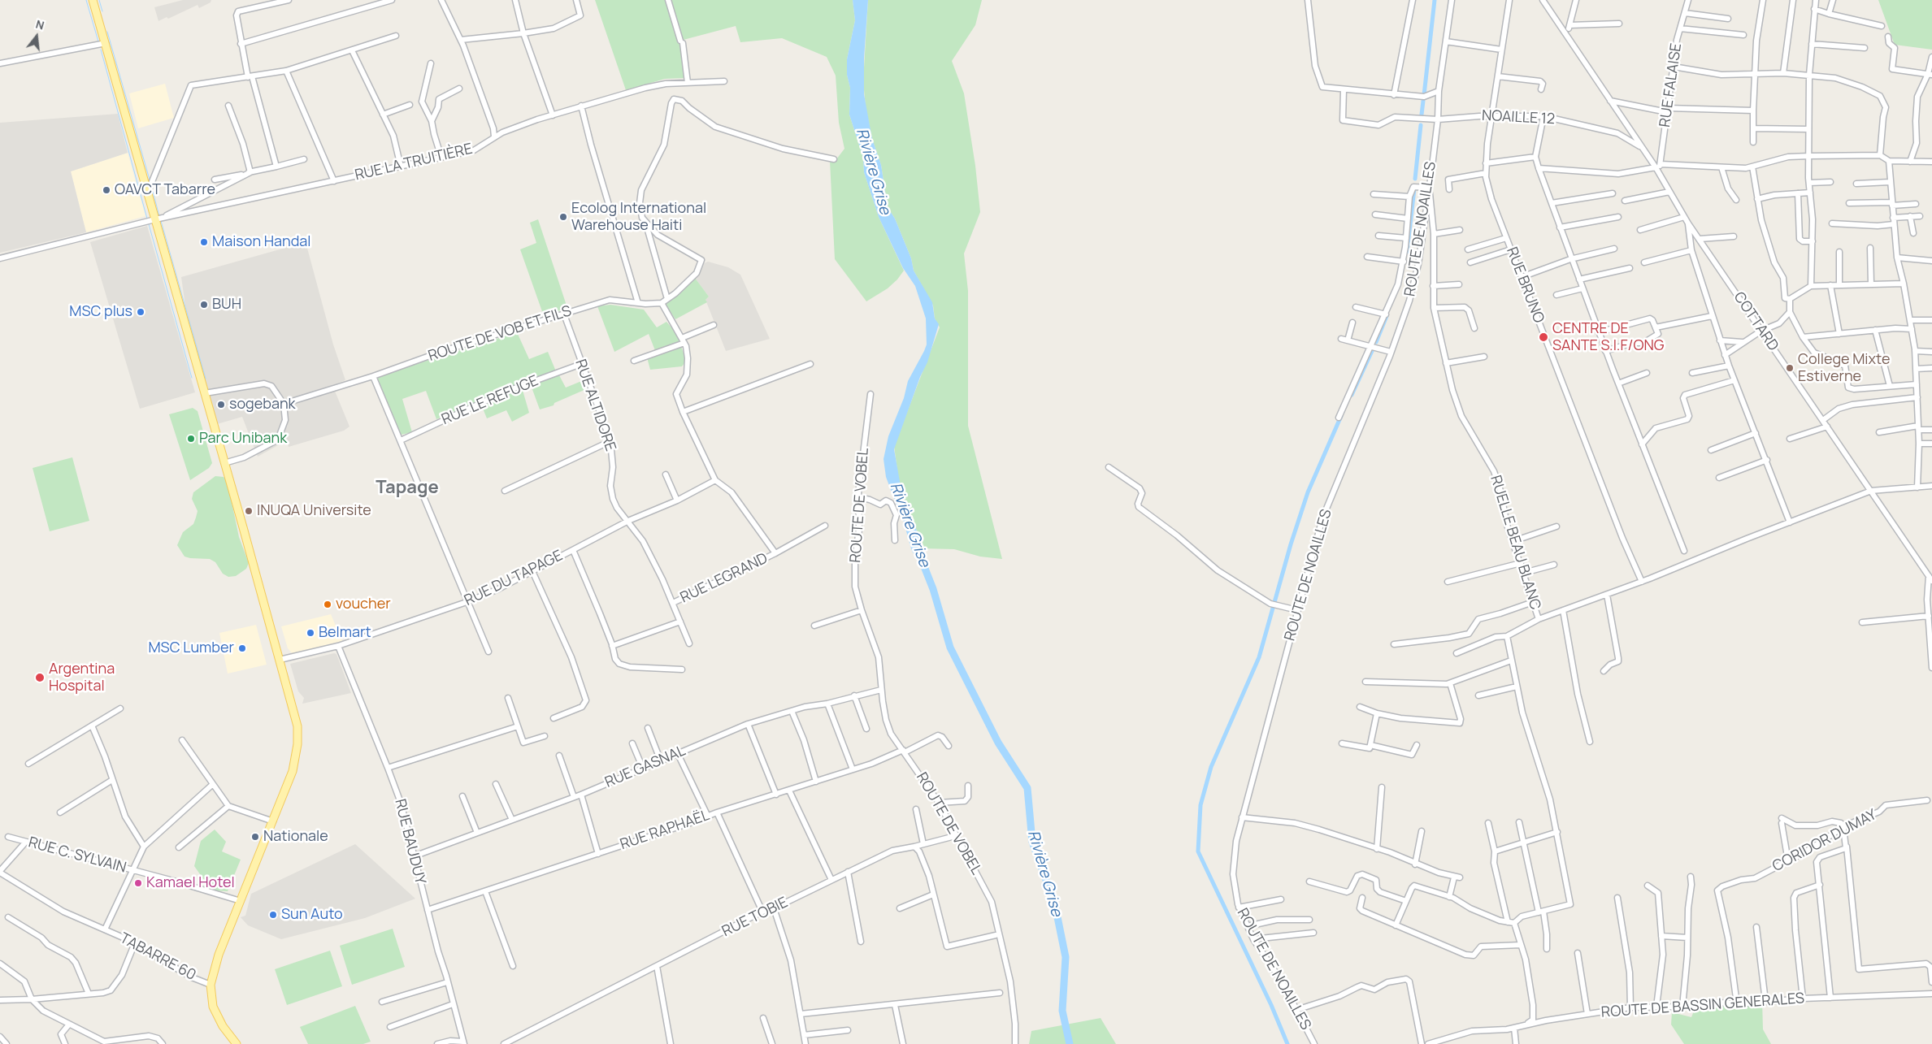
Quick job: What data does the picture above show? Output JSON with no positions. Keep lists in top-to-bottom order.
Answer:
{
  "streets": {
    "street": [
      "RUE FALAISE",
      "NOAILLE 12",
      "RUE LA TRUITIÈRE",
      "ROUTE DE NOAILLES",
      "RUE BRUNO",
      "COTTARD",
      "ROUTE DE VOB ET FILS",
      "RUE LE REFUGE",
      "RUE ALTIDORE",
      "ROUTE DE VOBEL",
      "RUELLE BEAU BLANC",
      "RUE DU TAPAGE",
      "RUE LEGRAND",
      "RUE GASNAL",
      "RUE RAPHAËL",
      "CORIDOR DUMAY",
      "RUE BAUDUY",
      "RUE C. SYLVAIN",
      "RUE TOBIE",
      "TABARRE 60",
      "ROUTE DE BASSIN GENERALES"
    ]
  },
  "crossings": [
    ["RUE FALAISE", "COTTARD"],
    ["NOAILLE 12", "ROUTE DE NOAILLES"],
    ["NOAILLE 12", "RUE BRUNO"],
    ["NOAILLE 12", "COTTARD"],
    ["ROUTE DE NOAILLES", "RUELLE BEAU BLANC"],
    ["ROUTE DE VOB ET FILS", "RUE ALTIDORE"],
    ["RUE LE REFUGE", "RUE ALTIDORE"],
    ["RUE ALTIDORE", "RUE DU TAPAGE"],
    ["RUE ALTIDORE", "RUE LEGRAND"],
    ["ROUTE DE VOBEL", "RUE GASNAL"],
    ["ROUTE DE VOBEL", "RUE RAPHAËL"],
    ["ROUTE DE VOBEL", "RUE TOBIE"],
    ["RUE DU TAPAGE", "RUE BAUDUY"],
    ["RUE GASNAL", "RUE BAUDUY"],
    ["RUE RAPHAËL", "RUE BAUDUY"],
    ["CORIDOR DUMAY", "ROUTE DE BASSIN GENERALES"],
    ["RUE C. SYLVAIN", "TABARRE 60"]
  ],
  "districts": ["Tapage"],
  "water": ["Rivière Grise"],
  "places": [
    "OAVCT Tabarre",
    "Ecolog International Warehouse Haiti",
    "Maison Handal",
    "BUH",
    "MSC plus",
    "CENTRE DE SANTE S.I.F/ONG",
    "College Mixte Estiverne",
    "sogebank",
    "Parc Unibank",
    "INUQA Universite",
    "voucher",
    "Belmart",
    "MSC Lumber",
    "Argentina Hospital",
    "Nationale",
    "Kamael Hotel",
    "Sun Auto"
  ],
  "north": "top"
}
